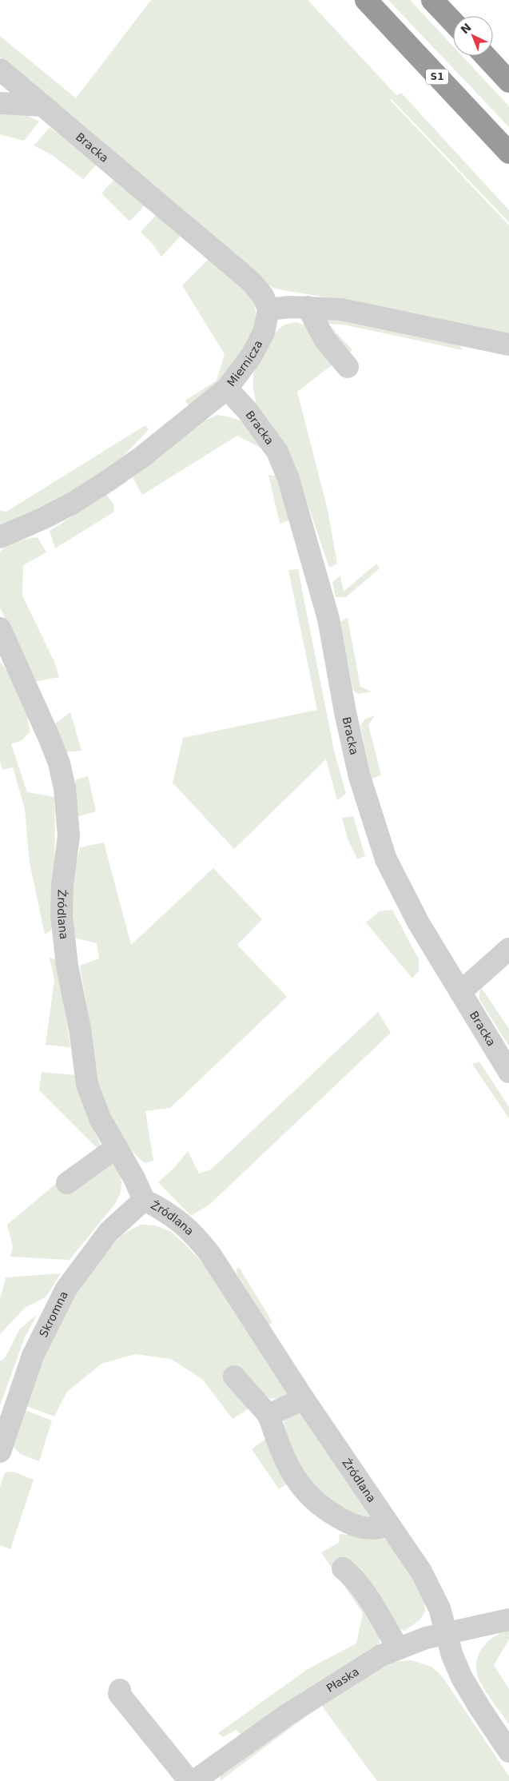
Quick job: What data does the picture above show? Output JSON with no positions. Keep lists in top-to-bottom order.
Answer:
{
  "streets": {
    "highway": ["S1"],
    "street": [
      "Bracka",
      "Miernicza",
      "Źródlana",
      "Skromna",
      "Płaska"
    ]
  },
  "crossings": [
    ["Bracka", "Miernicza"],
    ["Źródlana", "Skromna"],
    ["Źródlana", "Płaska"]
  ],
  "north": "top left"
}
